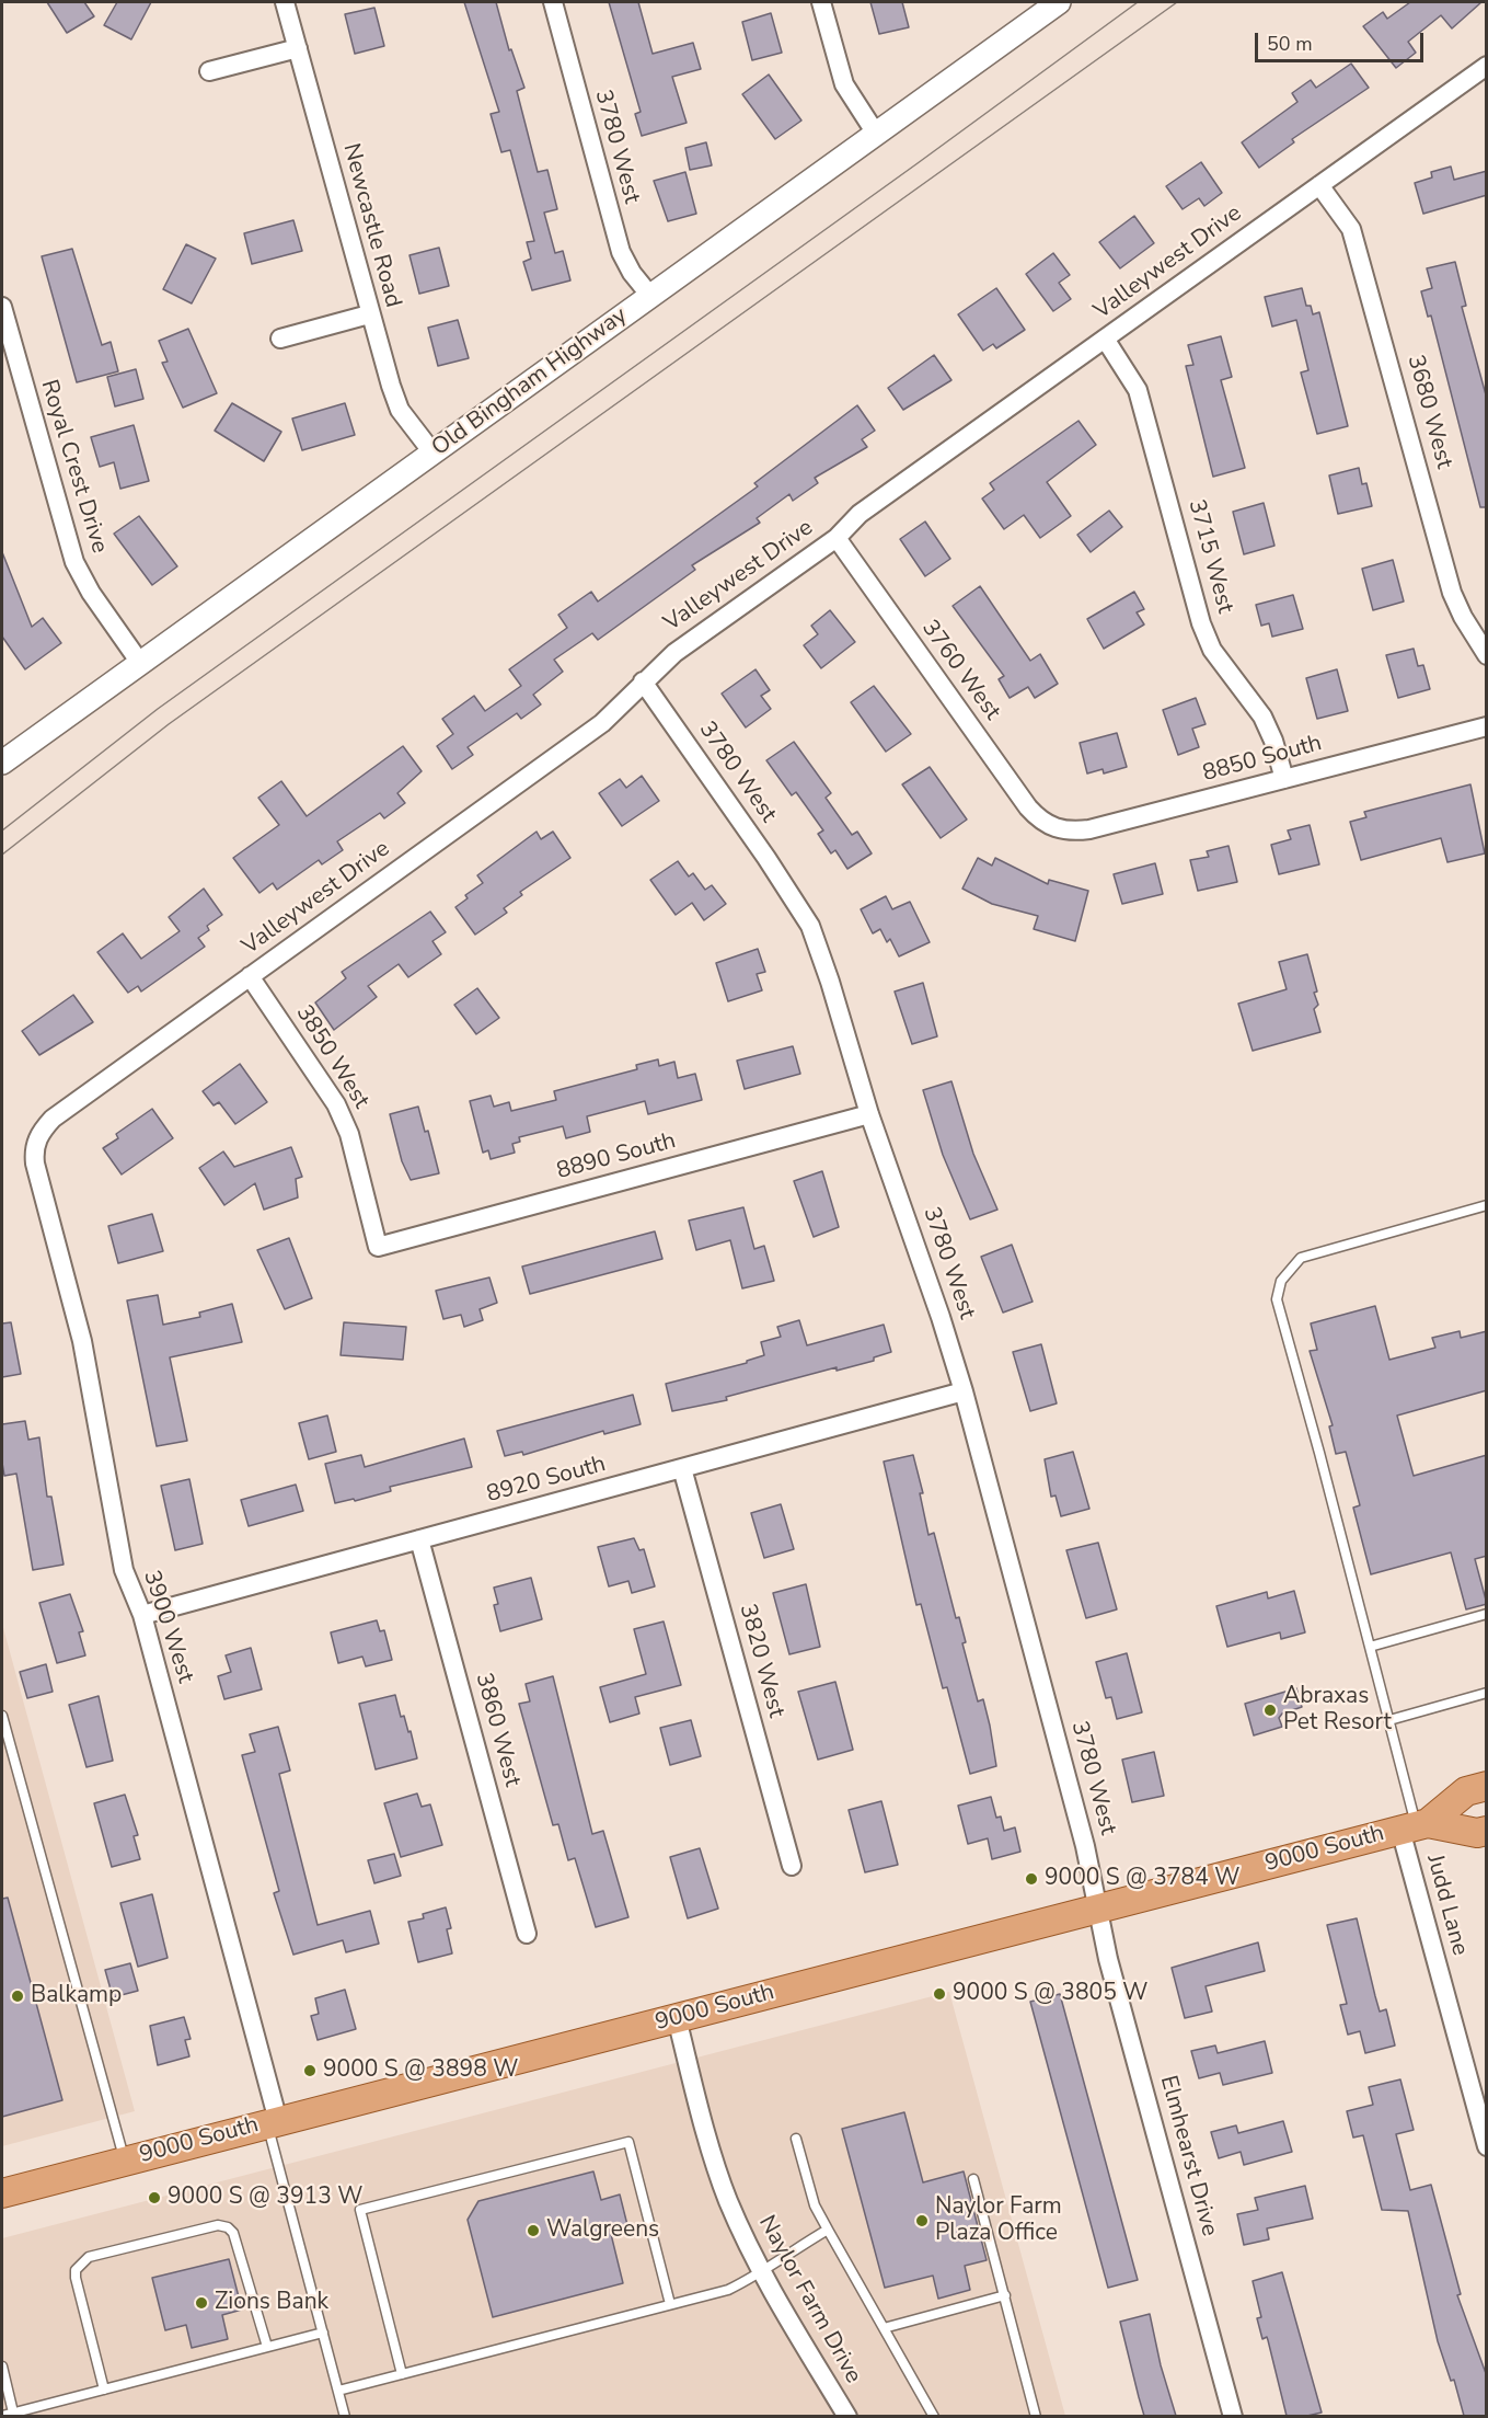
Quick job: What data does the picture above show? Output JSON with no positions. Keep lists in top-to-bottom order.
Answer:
{
  "streets": {
    "main road": ["9000 South"],
    "street": [
      "3780 West",
      "Newcastle Road",
      "Valleywest Drive",
      "Old Bingham Highway",
      "3680 West",
      "Royal Crest Drive",
      "3715 West",
      "3760 West",
      "8850 South",
      "3850 West",
      "8890 South",
      "8920 South",
      "3900 West",
      "3820 West",
      "3860 West",
      "Judd Lane",
      "Elmhearst Drive",
      "Naylor Farm Drive"
    ]
  },
  "crossings": [
    ["3780 West", "Valleywest Drive"],
    ["3780 West", "Old Bingham Highway"],
    ["3780 West", "8890 South"],
    ["3780 West", "8920 South"],
    ["3780 West", "9000 South"],
    ["3780 West", "Elmhearst Drive"],
    ["Newcastle Road", "Old Bingham Highway"],
    ["Valleywest Drive", "3680 West"],
    ["Valleywest Drive", "3715 West"],
    ["Valleywest Drive", "3760 West"],
    ["Valleywest Drive", "3850 West"],
    ["Valleywest Drive", "3900 West"],
    ["Old Bingham Highway", "Royal Crest Drive"],
    ["3715 West", "8850 South"],
    ["3760 West", "8850 South"],
    ["3850 West", "8890 South"],
    ["8920 South", "3900 West"],
    ["8920 South", "3820 West"],
    ["8920 South", "3860 West"],
    ["3900 West", "9000 South"],
    ["9000 South", "Judd Lane"],
    ["9000 South", "Elmhearst Drive"],
    ["9000 South", "Naylor Farm Drive"]
  ],
  "places": [
    "Abraxas Pet Resort",
    "9000 S @ 3784 W",
    "9000 S @ 3805 W",
    "Balkamp",
    "9000 S @ 3898 W",
    "9000 S @ 3913 W",
    "Naylor Farm Plaza Office",
    "Walgreens",
    "Zions Bank"
  ],
  "scale_bar": "50 m"
}
